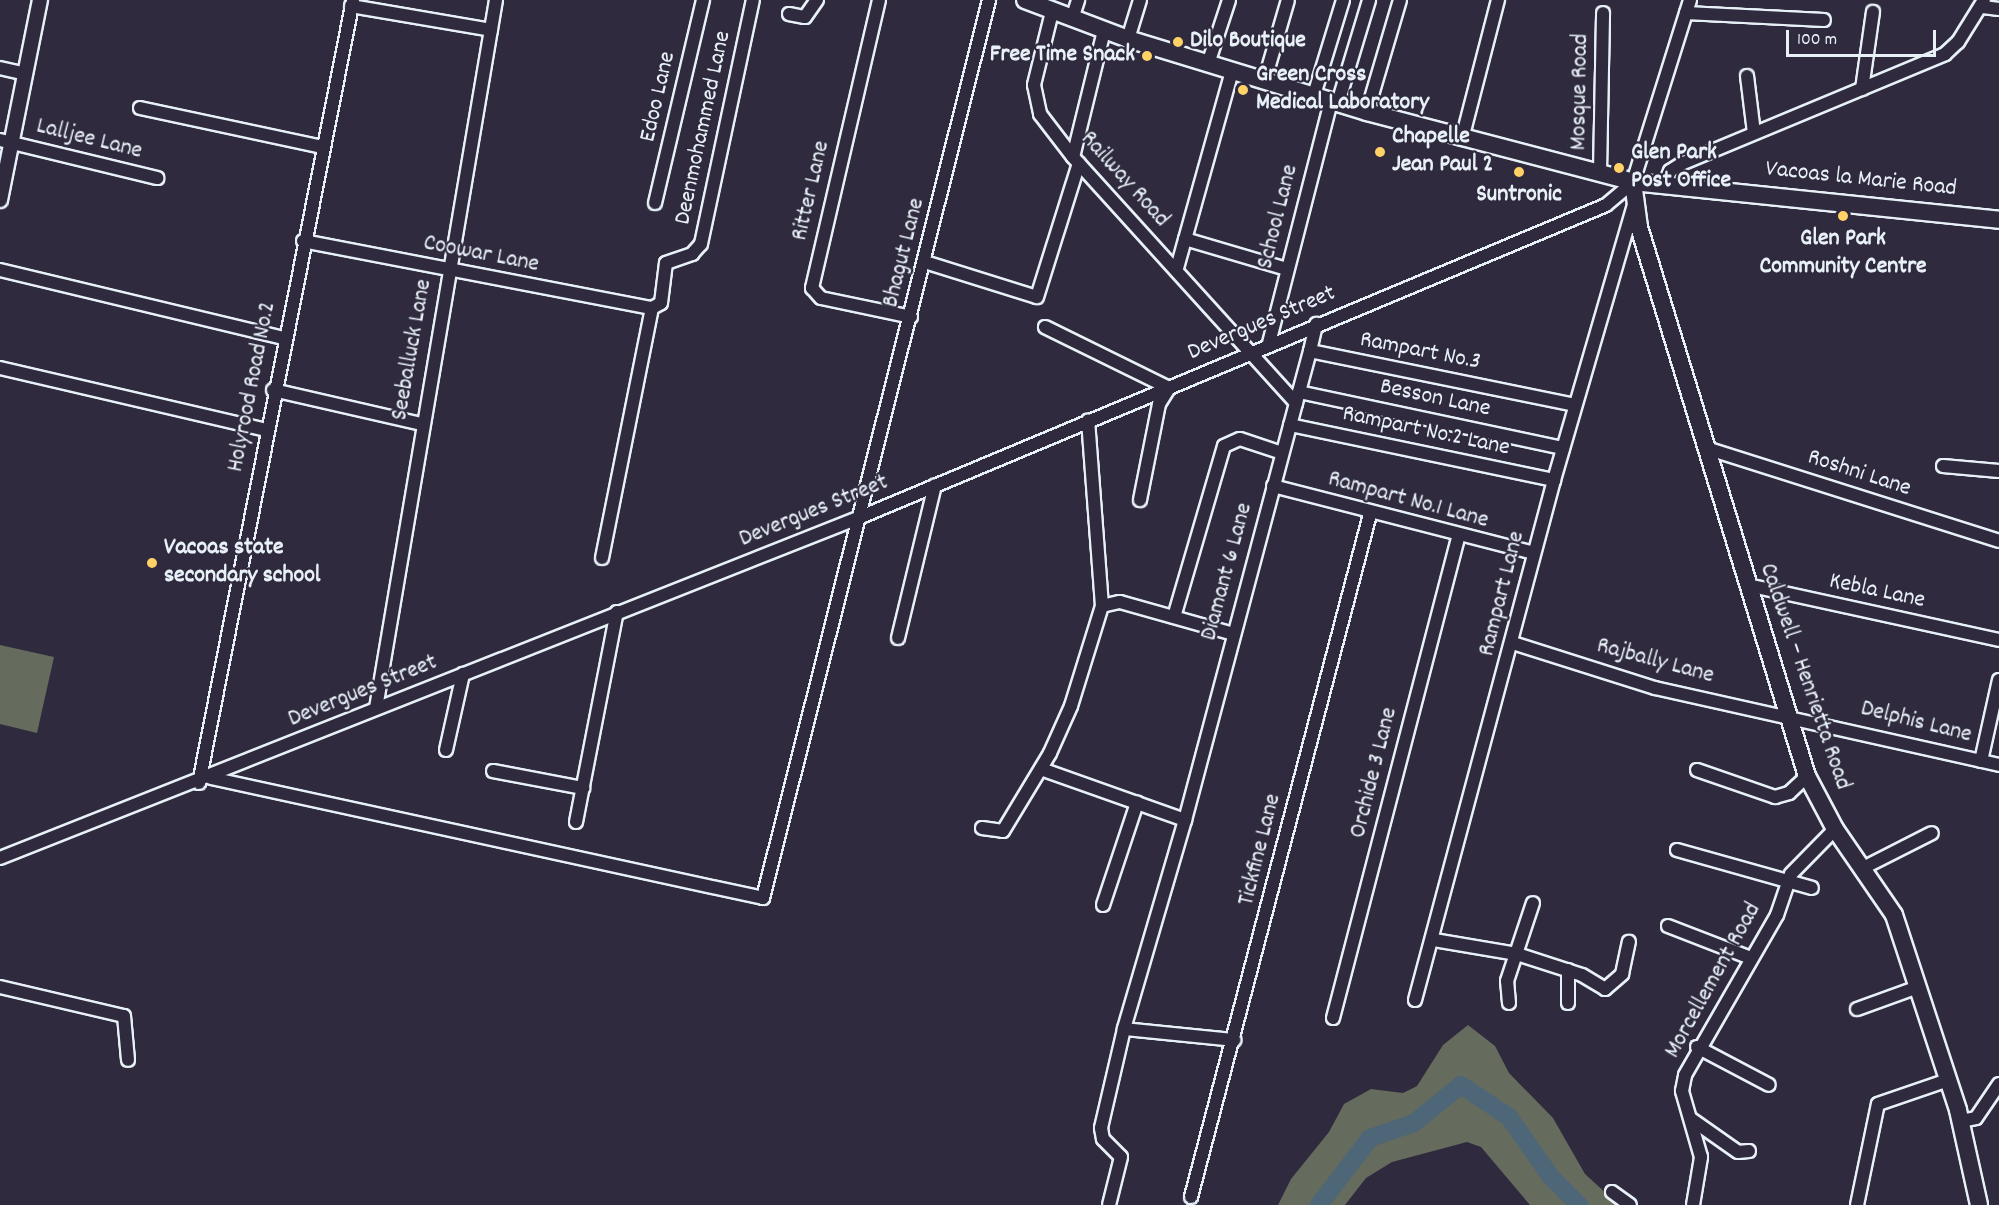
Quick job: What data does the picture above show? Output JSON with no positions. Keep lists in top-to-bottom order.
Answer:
{
  "streets": {
    "main road": ["Vacoas la Marie Road", "Caldwell – Henrietta Road"],
    "street": [
      "Mosque Road",
      "Edoo Lane",
      "Deenmohammed Lane",
      "Lalljee Lane",
      "Railway Road",
      "Ritter Lane",
      "School Lane",
      "Bhagut Lane",
      "Coowar Lane",
      "Devergues Street",
      "Seeballuck Lane",
      "Rampart No.3",
      "Holyrood Road No.2",
      "Besson Lane",
      "Rampart No.2 Lane",
      "Roshni Lane",
      "Rampart No.1 Lane",
      "Diamant 6 Lane",
      "Kebla Lane",
      "Rampart Lane",
      "Rajbally Lane",
      "Delphis Lane",
      "Orchide 3 Lane",
      "Tickfine Lane",
      "Morcellement Road"
    ]
  },
  "crossings": [
    ["Mosque Road", "Vacoas la Marie Road"],
    ["Deenmohammed Lane", "Coowar Lane"],
    ["Railway Road", "Vacoas la Marie Road"],
    ["Railway Road", "Devergues Street"],
    ["Vacoas la Marie Road", "School Lane"],
    ["Vacoas la Marie Road", "Devergues Street"],
    ["Vacoas la Marie Road", "Caldwell – Henrietta Road"],
    ["Ritter Lane", "Bhagut Lane"],
    ["School Lane", "Devergues Street"],
    ["Bhagut Lane", "Devergues Street"],
    ["Bhagut Lane", "Holyrood Road No.2"],
    ["Coowar Lane", "Seeballuck Lane"],
    ["Coowar Lane", "Holyrood Road No.2"],
    ["Devergues Street", "Seeballuck Lane"],
    ["Devergues Street", "Holyrood Road No.2"],
    ["Devergues Street", "Caldwell – Henrietta Road"],
    ["Rampart No.3", "Rampart Lane"],
    ["Besson Lane", "Diamant 6 Lane"],
    ["Besson Lane", "Rampart Lane"],
    ["Rampart No.2 Lane", "Diamant 6 Lane"],
    ["Rampart No.2 Lane", "Rampart Lane"],
    ["Roshni Lane", "Caldwell – Henrietta Road"],
    ["Rampart No.1 Lane", "Diamant 6 Lane"],
    ["Rampart No.1 Lane", "Rampart Lane"],
    ["Rampart No.1 Lane", "Orchide 3 Lane"],
    ["Rampart No.1 Lane", "Tickfine Lane"],
    ["Kebla Lane", "Caldwell – Henrietta Road"],
    ["Rampart Lane", "Rajbally Lane"],
    ["Rampart Lane", "Caldwell – Henrietta Road"],
    ["Rajbally Lane", "Caldwell – Henrietta Road"],
    ["Rajbally Lane", "Delphis Lane"],
    ["Caldwell – Henrietta Road", "Delphis Lane"],
    ["Caldwell – Henrietta Road", "Morcellement Road"]
  ],
  "places": [
    "Dilo Boutique",
    "Free Time Snack",
    "Green Cross Medical Laboratory",
    "Chapelle Jean Paul 2",
    "Glen Park Post Office",
    "Suntronic",
    "Glen Park Community Centre",
    "Vacoas state secondary school"
  ],
  "scale_bar": "100 m"
}
